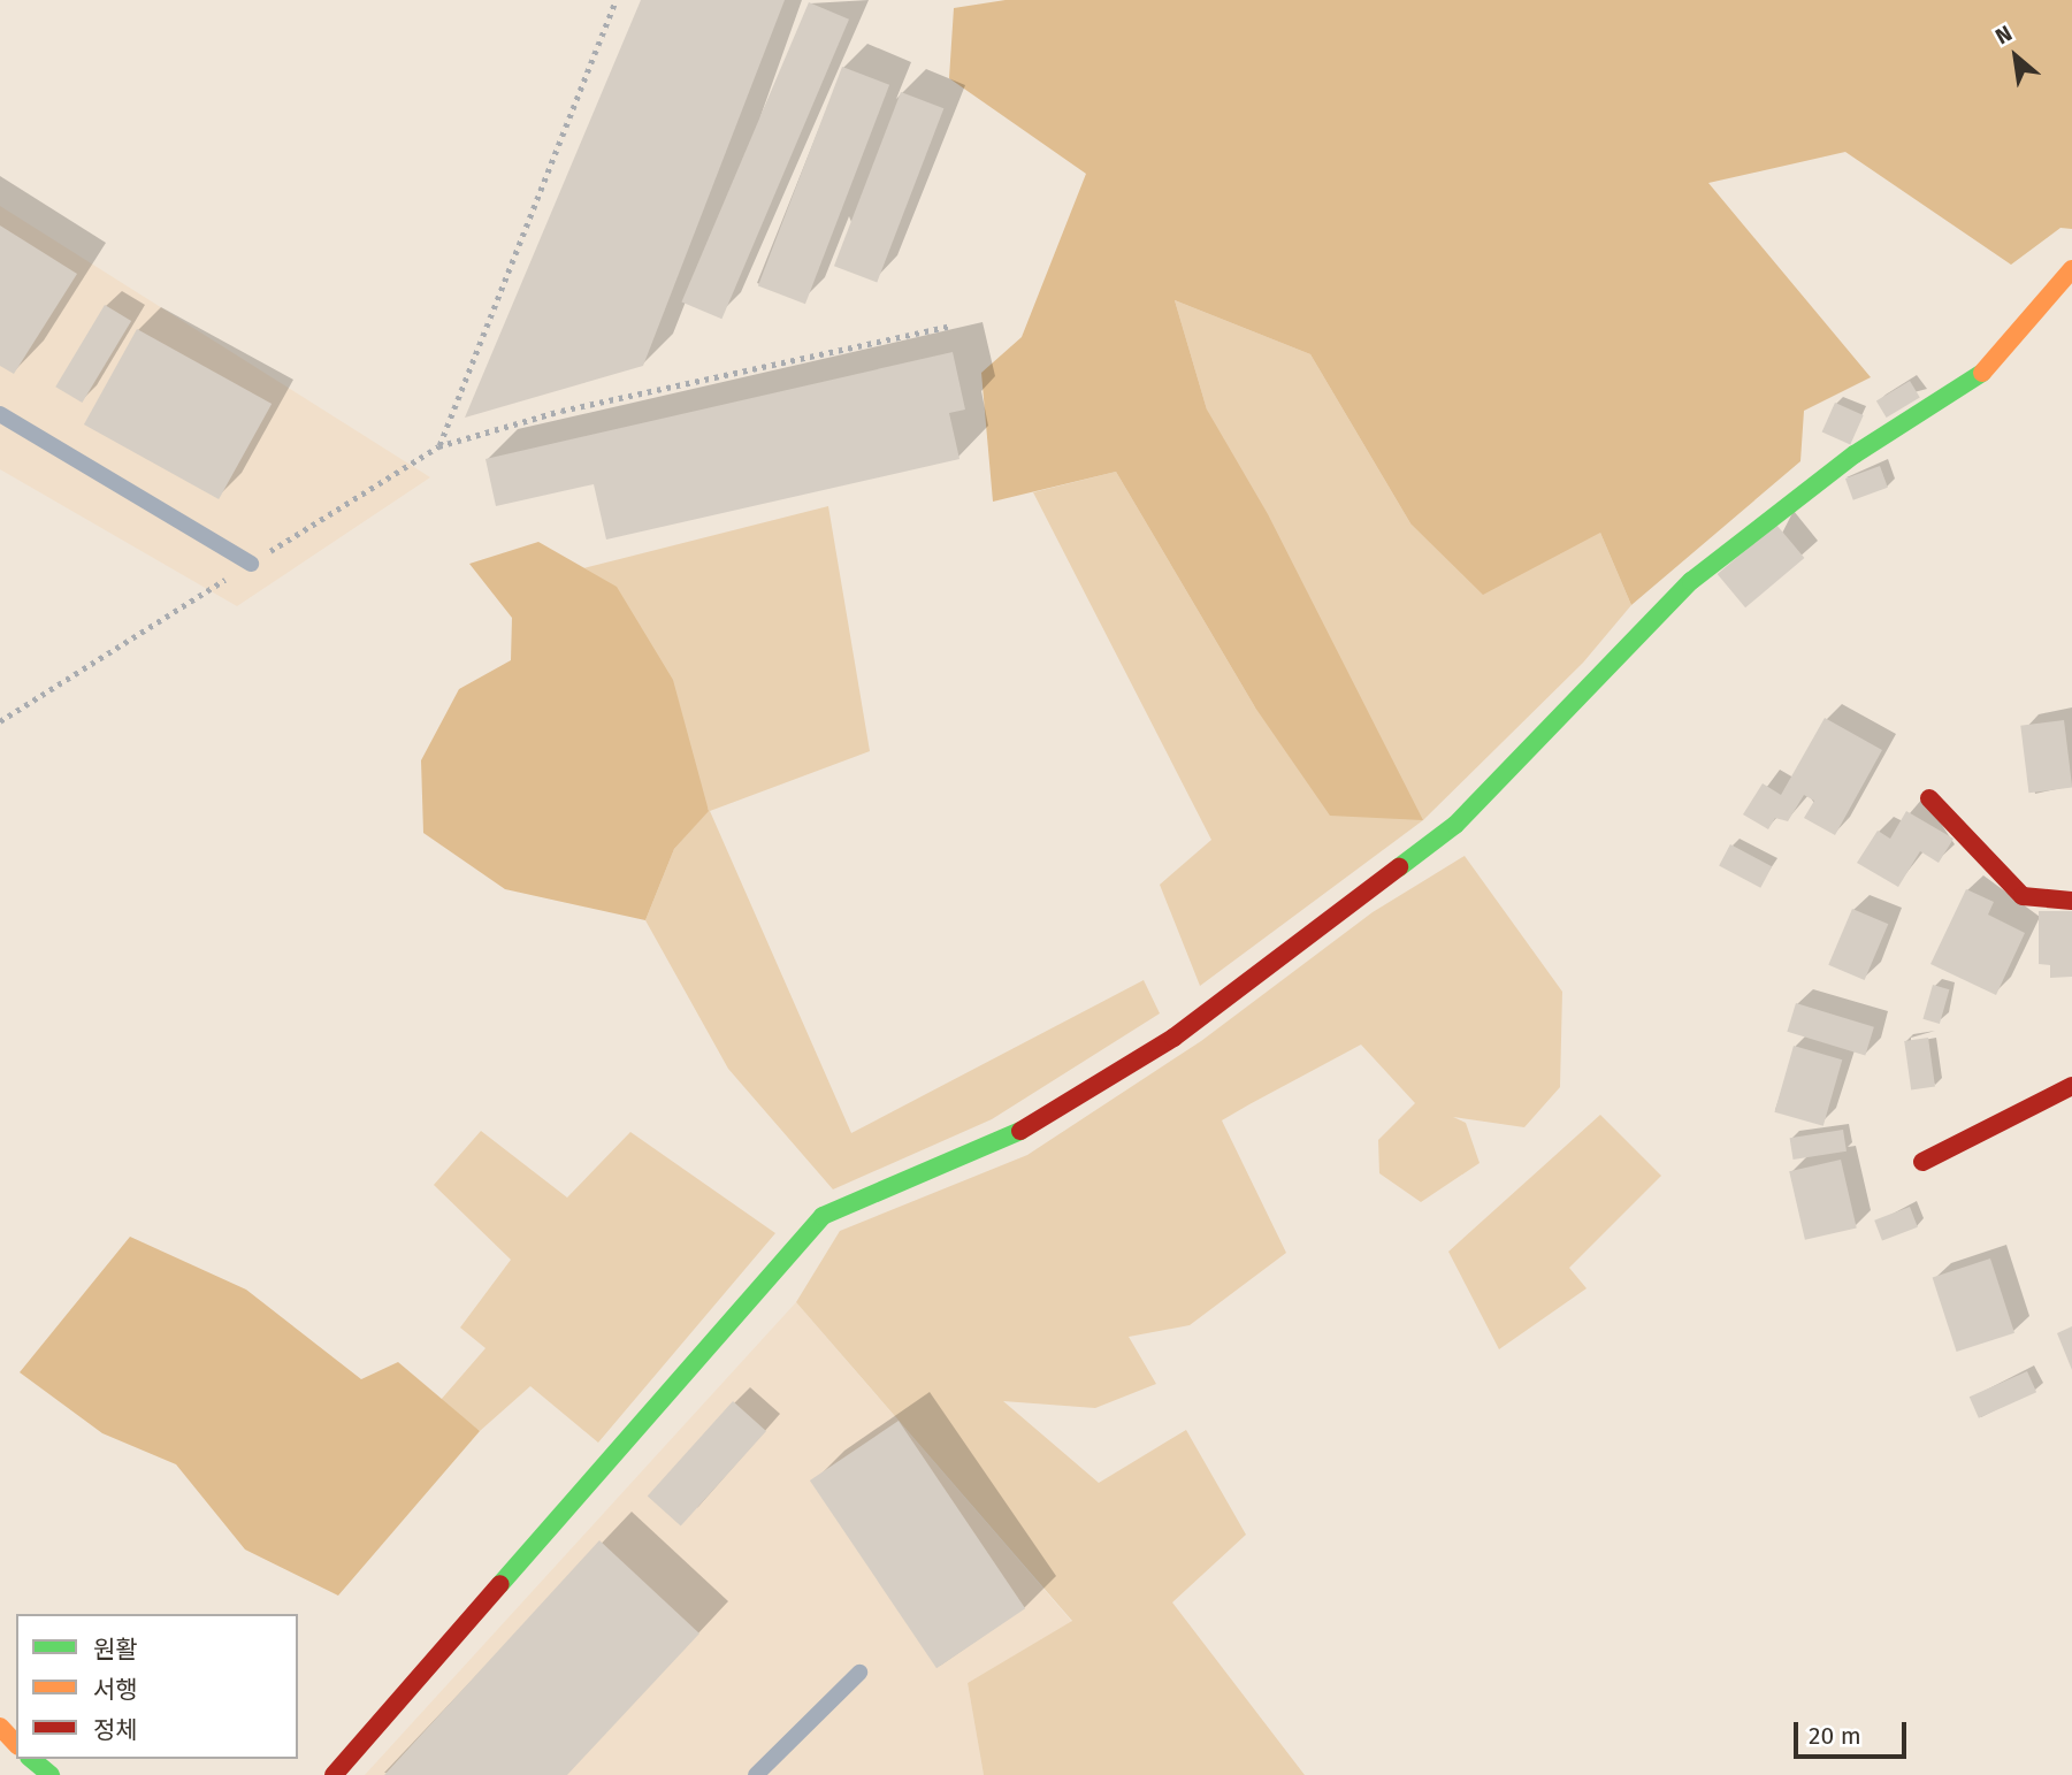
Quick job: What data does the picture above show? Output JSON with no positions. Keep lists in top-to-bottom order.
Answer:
{
  "legend": ["원활", "서행", "정체"],
  "scale_bar": "20 m",
  "north": "top left"
}
